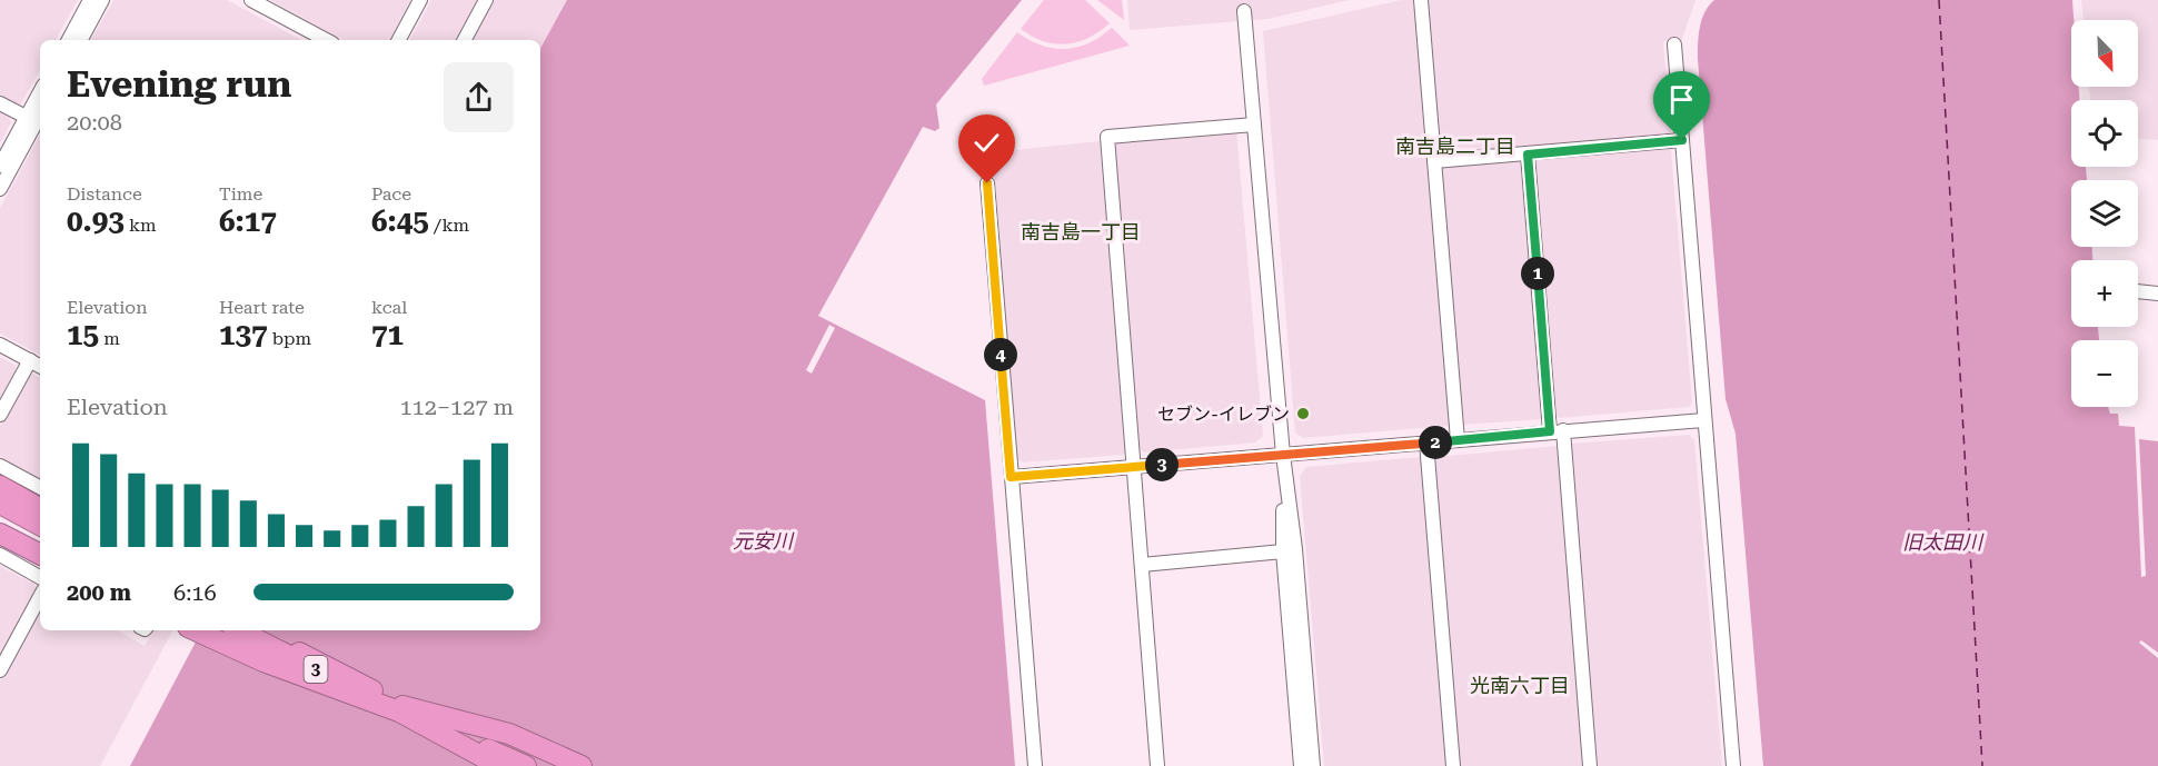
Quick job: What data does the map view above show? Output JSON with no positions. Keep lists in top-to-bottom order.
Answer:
{
  "streets": {
    "highway": ["3"]
  },
  "districts": ["南吉島二丁目", "南吉島一丁目", "光南六丁目"],
  "water": ["元安川", "旧太田川"],
  "places": ["セブン-イレブン"],
  "north": "bottom right",
  "page": {
    "map_buttons": ["+", "−"],
    "heading": ["Evening run", "20:08"],
    "stats": [
      ["Distance", "0.93 km"],
      ["Time", "6:17"],
      ["Pace", "6:45 /km"],
      ["Elevation", "15 m"],
      ["Heart rate", "137 bpm"],
      ["kcal", "71"]
    ],
    "pins": [
      "1",
      "4",
      "2",
      "3"
    ],
    "chart": ["Elevation", "112–127 m"],
    "list": [
      {
        "name": "200 m",
        "note": "6:16"
      }
    ]
  }
}
